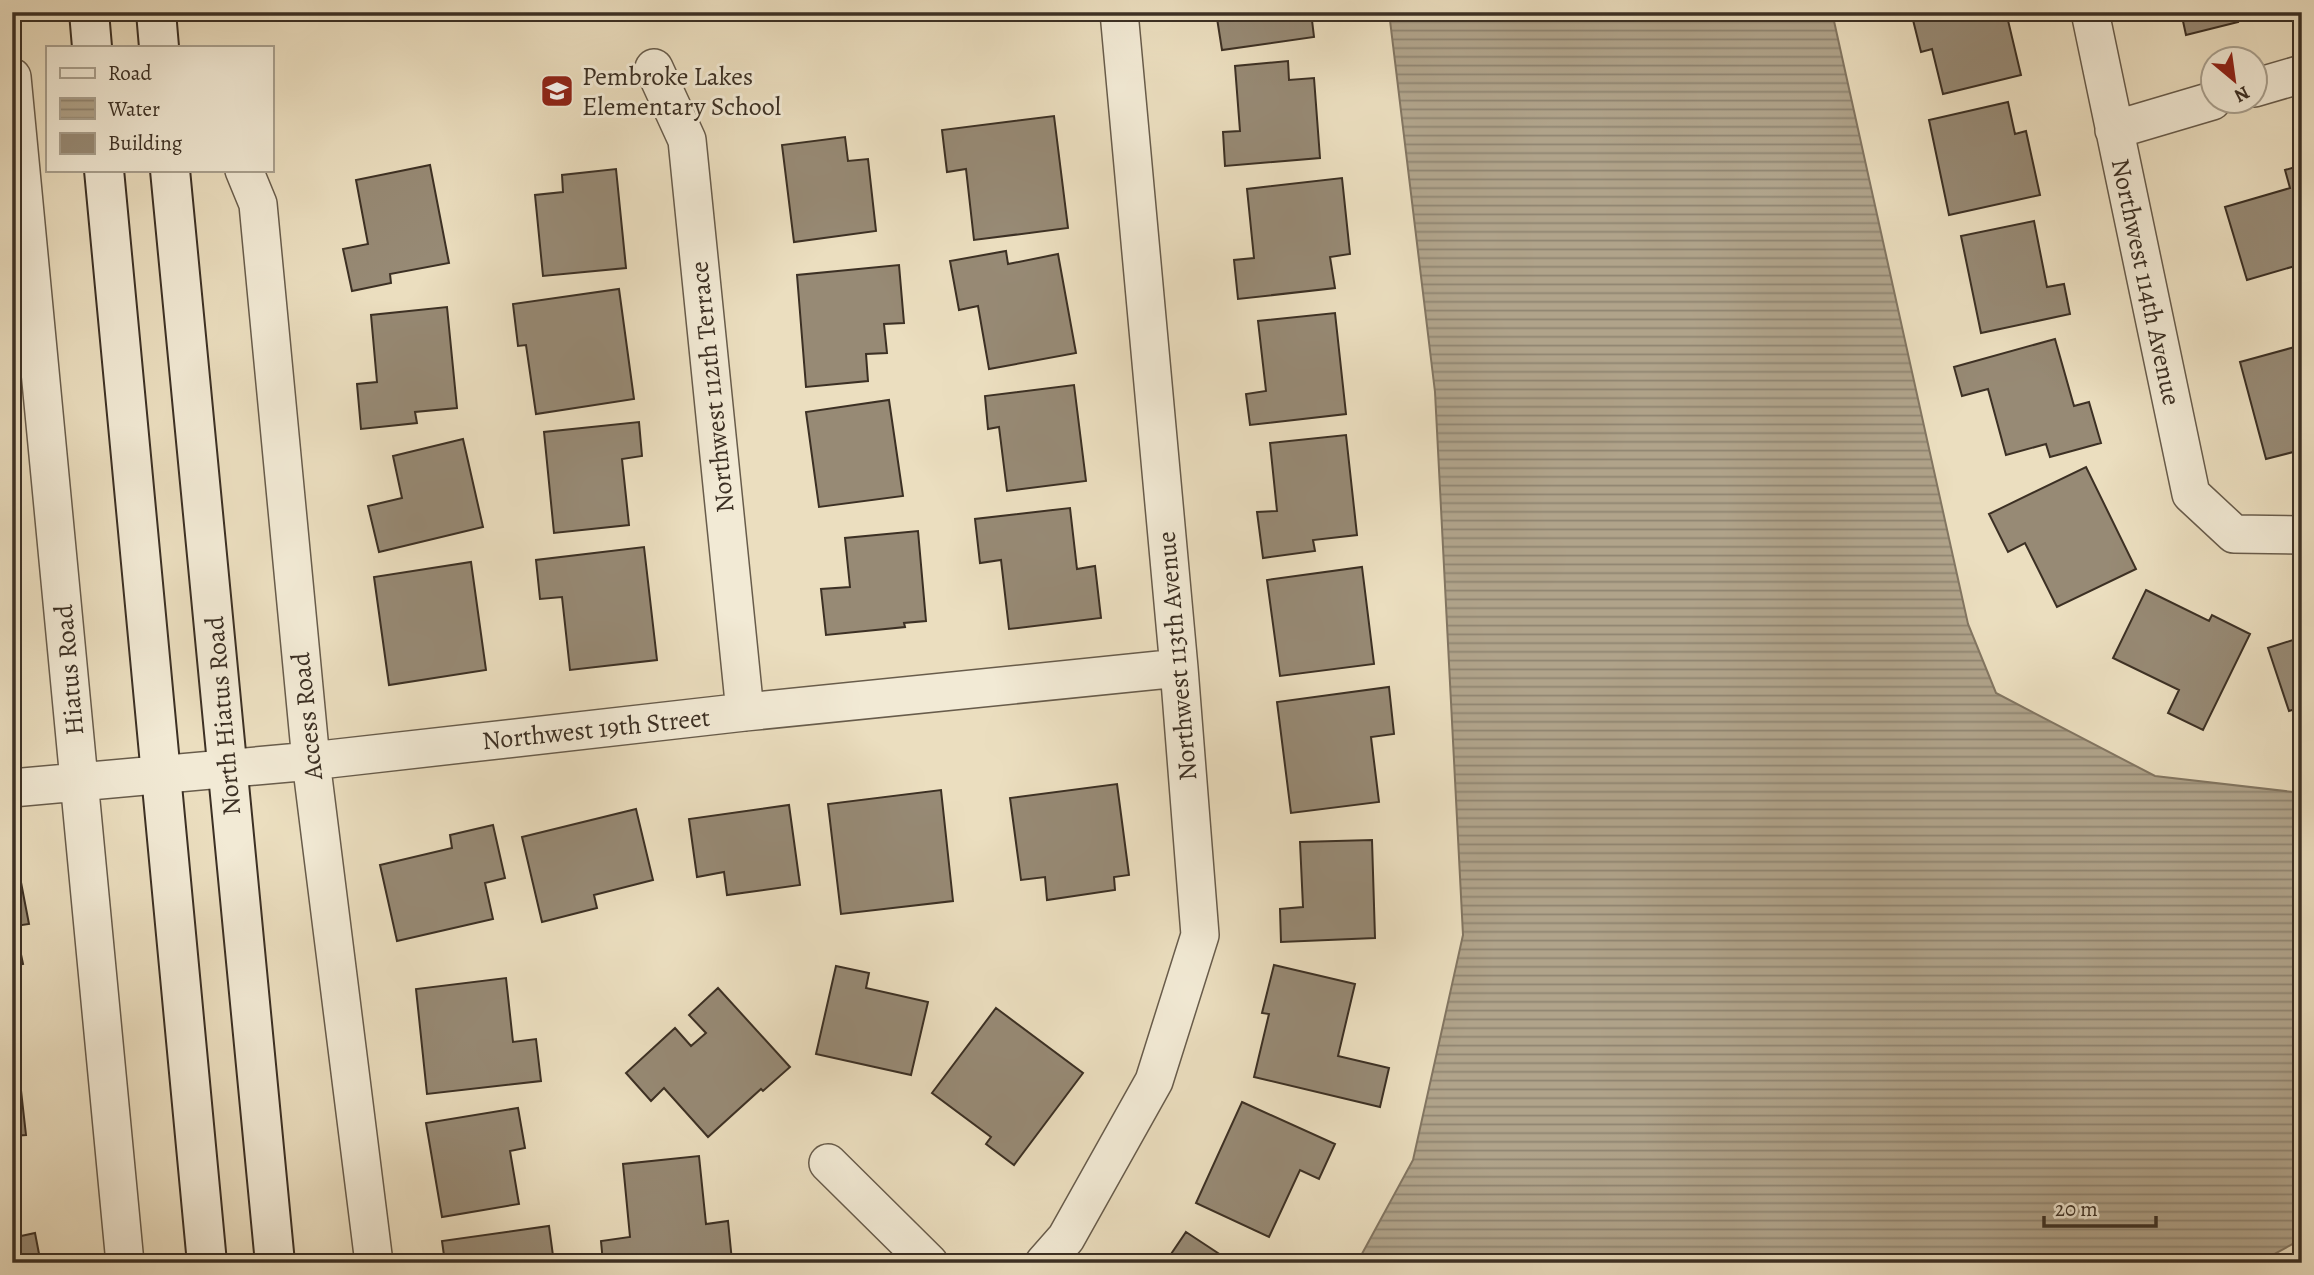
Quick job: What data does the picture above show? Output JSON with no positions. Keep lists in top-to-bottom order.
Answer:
{
  "streets": {
    "main road": ["North Hiatus Road"],
    "street": [
      "Northwest 114th Avenue",
      "Northwest 112th Terrace",
      "Northwest 113th Avenue",
      "Hiatus Road",
      "Access Road",
      "Northwest 19th Street"
    ]
  },
  "crossings": [
    ["Northwest 112th Terrace", "Northwest 19th Street"],
    ["Northwest 113th Avenue", "Northwest 19th Street"],
    ["Hiatus Road", "Northwest 19th Street"],
    ["North Hiatus Road", "Northwest 19th Street"],
    ["Access Road", "Northwest 19th Street"]
  ],
  "places": {
    "school or university": ["Pembroke Lakes Elementary School"]
  },
  "legend": ["Road", "Water", "Building"],
  "scale_bar": "20 m",
  "north": "bottom right"
}
